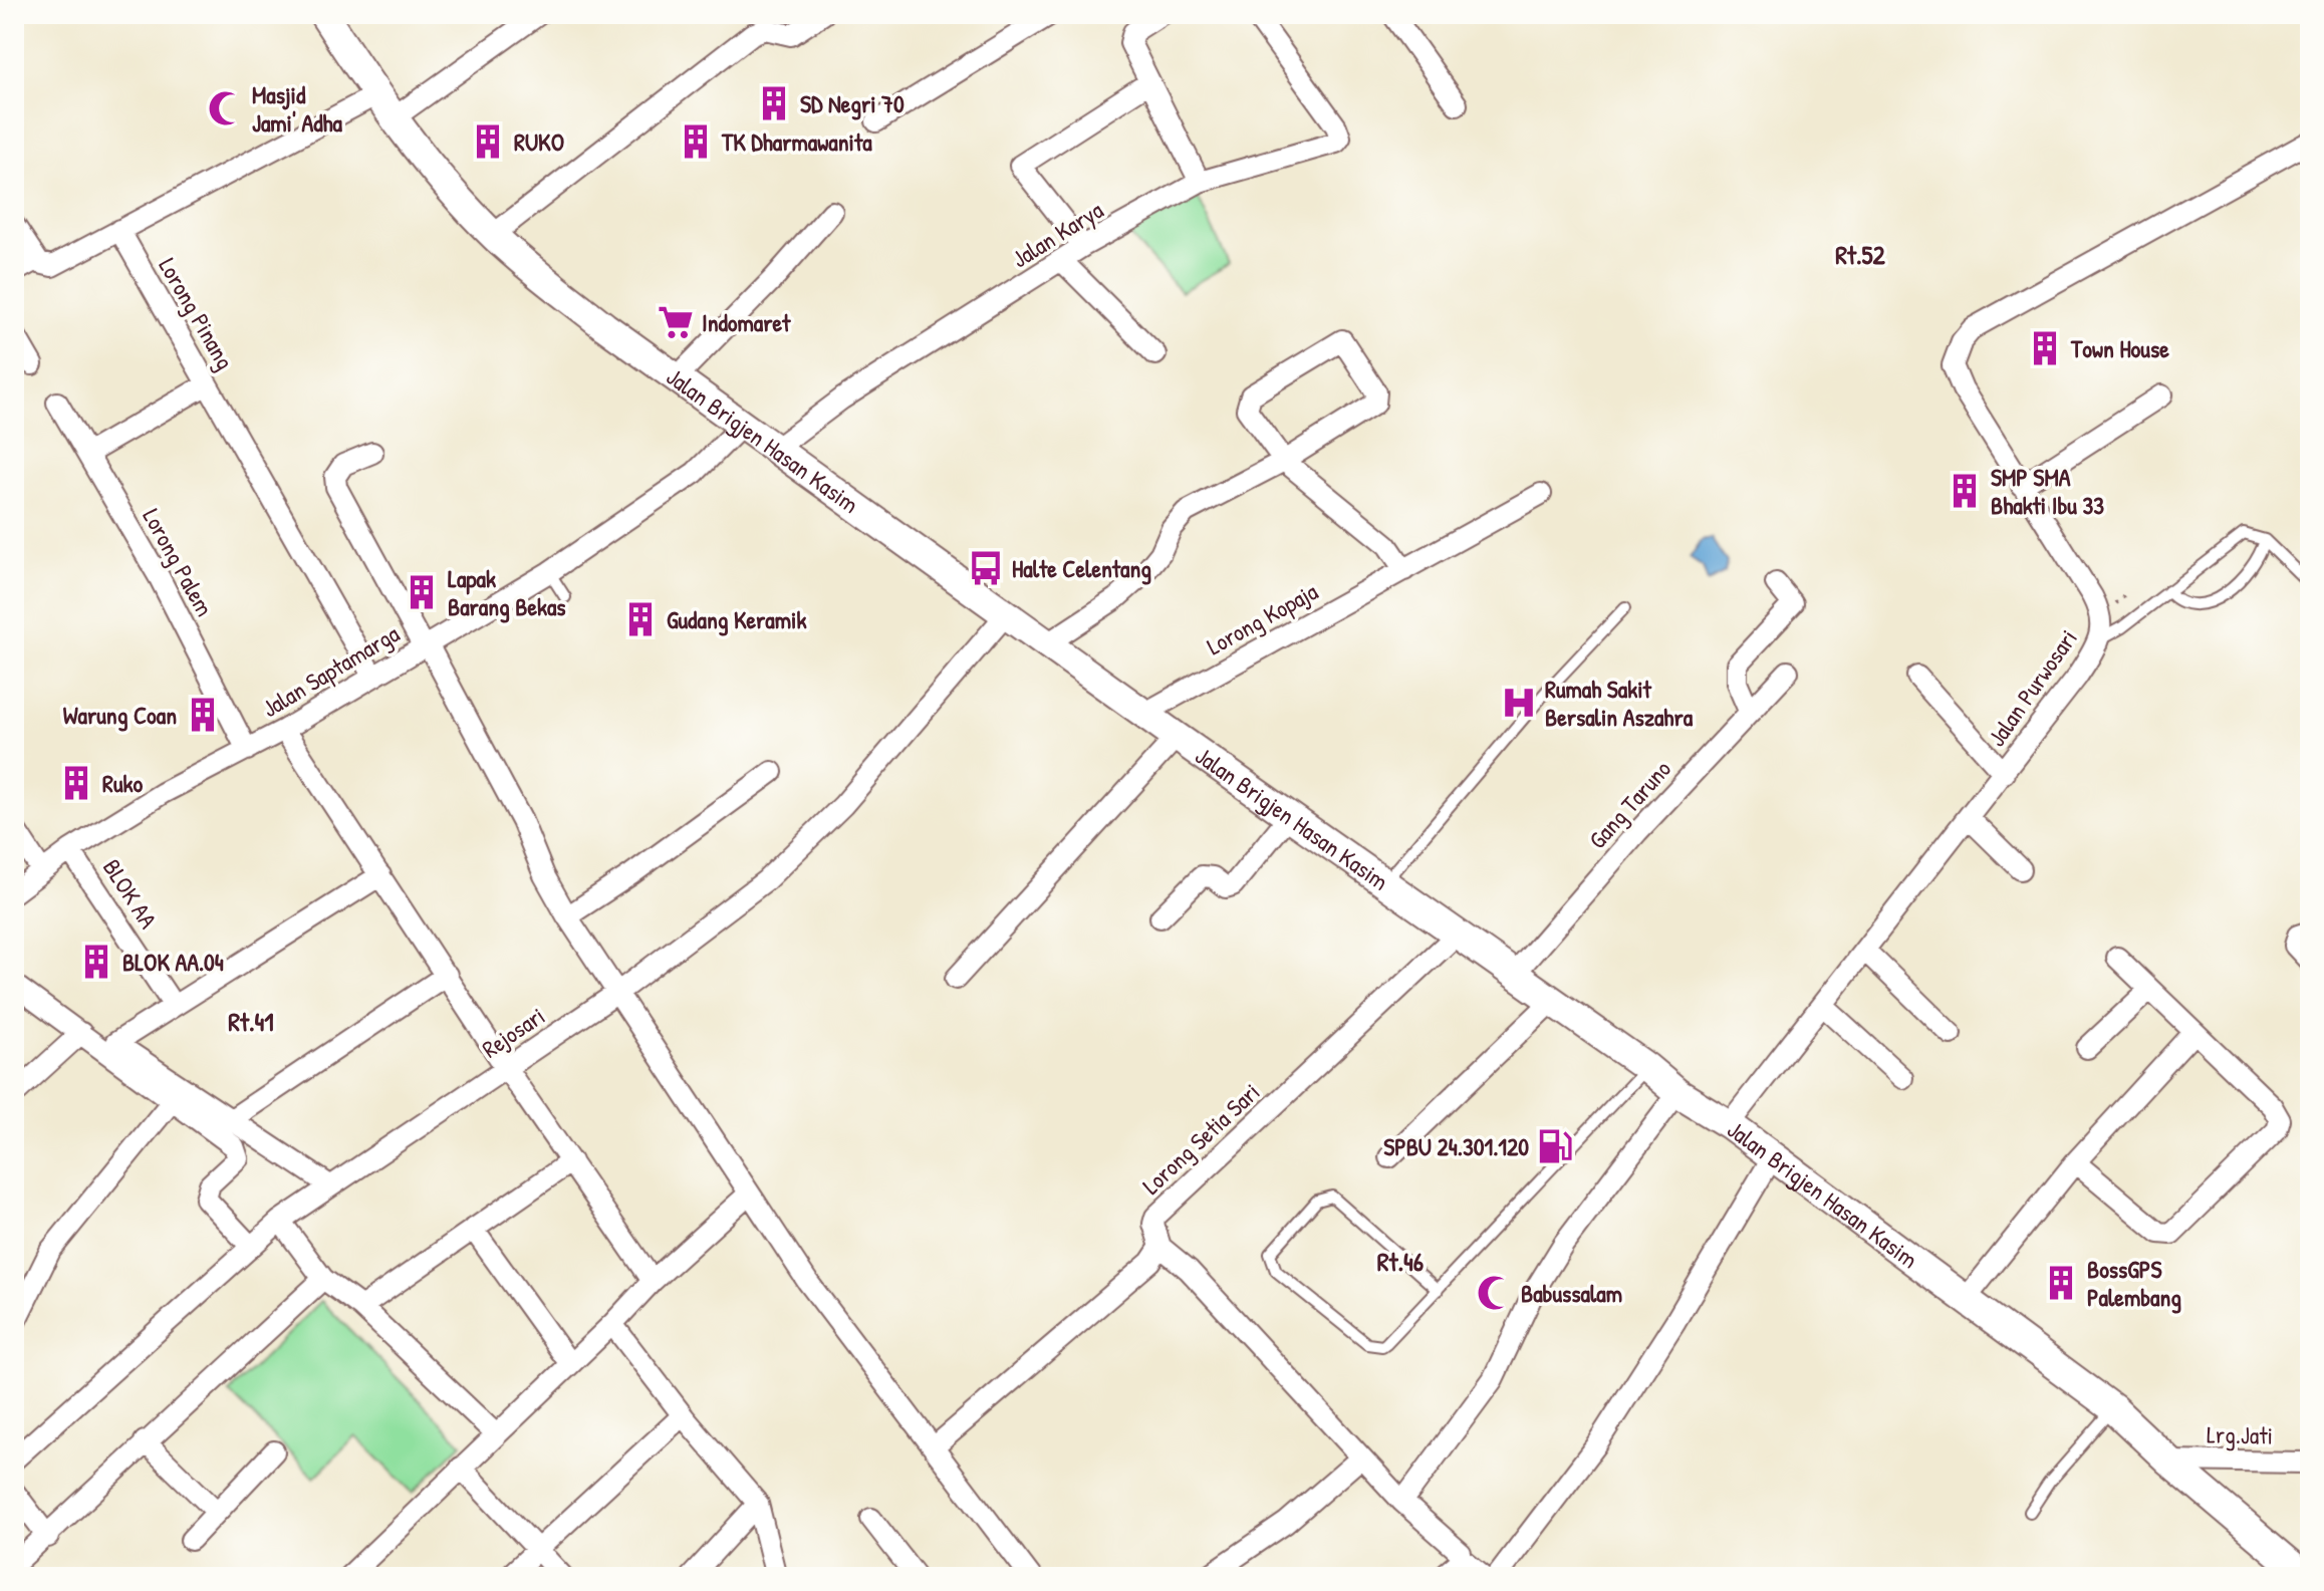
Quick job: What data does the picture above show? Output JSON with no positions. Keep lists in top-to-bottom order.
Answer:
{
  "streets": {
    "street": [
      "Jalan Karya",
      "Lorong Pinang",
      "Jalan Brigjen Hasan Kasim",
      "Lorong Palem",
      "Lorong Kopaja",
      "Jalan Saptamarga",
      "Jalan Purwosari",
      "Gang Taruno",
      "BLOK AA",
      "Rejosari",
      "Lorong Setia Sari",
      "Lrg.Jati"
    ]
  },
  "crossings": [
    ["Jalan Karya", "Jalan Brigjen Hasan Kasim"],
    ["Lorong Pinang", "Jalan Saptamarga"],
    ["Jalan Brigjen Hasan Kasim", "Lorong Kopaja"],
    ["Jalan Brigjen Hasan Kasim", "Jalan Saptamarga"],
    ["Jalan Brigjen Hasan Kasim", "Jalan Purwosari"],
    ["Jalan Brigjen Hasan Kasim", "Gang Taruno"],
    ["Jalan Brigjen Hasan Kasim", "Rejosari"],
    ["Jalan Brigjen Hasan Kasim", "Lorong Setia Sari"],
    ["Jalan Brigjen Hasan Kasim", "Lrg.Jati"],
    ["Lorong Palem", "Jalan Saptamarga"],
    ["Jalan Saptamarga", "BLOK AA"]
  ],
  "districts": ["Rt.52", "Rt.41", "Rt.46"],
  "places": {
    "building": [
      "SD Negri 70",
      "RUKO",
      "TK Dharmawanita",
      "Town House",
      "SMP SMA Bhakti Ibu 33",
      "Lapak Barang Bekas",
      "Gudang Keramik",
      "Warung Coan",
      "Ruko",
      "BLOK AA.04",
      "BossGPS Palembang"
    ],
    "mosque": ["Masjid Jami' Adha", "Babussalam"],
    "supermarket": ["Indomaret"],
    "bus stop": ["Halte Celentang"],
    "hospital": ["Rumah Sakit Bersalin Aszahra"],
    "fuel station": ["SPBU 24.301.120"]
  }
}
